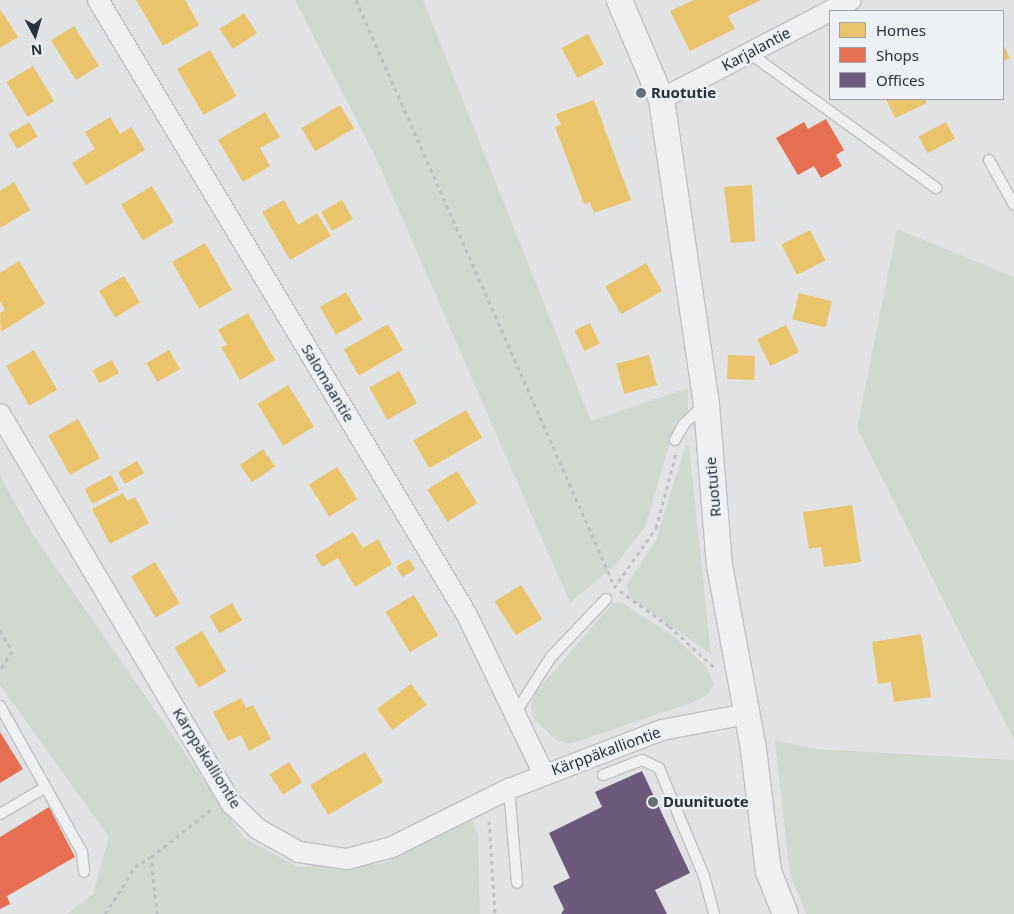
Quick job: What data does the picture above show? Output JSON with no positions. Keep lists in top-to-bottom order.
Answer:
{
  "streets": {
    "street": [
      "Karjalantie",
      "Salomaantie",
      "Ruotutie",
      "Kärppäkalliontie"
    ]
  },
  "crossings": [
    ["Karjalantie", "Ruotutie"],
    ["Salomaantie", "Kärppäkalliontie"],
    ["Ruotutie", "Kärppäkalliontie"]
  ],
  "places": ["Ruotutie", "Duunituote"],
  "legend": ["Homes", "Shops", "Offices"],
  "north": "bottom"
}
